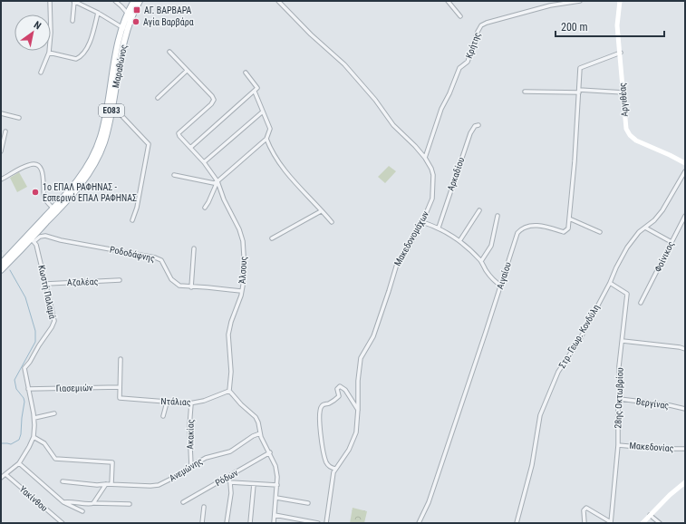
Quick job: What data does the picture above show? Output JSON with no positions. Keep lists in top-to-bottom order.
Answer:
{
  "streets": {
    "main road": ["Μαραθώνος", "ΕΟ83"],
    "street": [
      "Κρήτης",
      "Αργιθέας",
      "Αρκαδίου",
      "Μακεδονομάχων",
      "Ροδοδάφνης",
      "Φοίνικος",
      "Άλσους",
      "Αιγαίου",
      "Αζαλέας",
      "Κωστή Παλαμά",
      "Στρ. Γεωρ. Κονδύλη",
      "Γιασεμιών",
      "28ης Οκτωβρίου",
      "Ντάλιας",
      "Βεργίνας",
      "Ακακίας",
      "Μακεδονίας",
      "Ανεμώνης",
      "Ρόδων",
      "Υακίνθου"
    ]
  },
  "crossings": [
    ["Κρήτης", "Μακεδονομάχων"],
    ["Μαραθώνος", "Ροδοδάφνης"],
    ["Μαραθώνος", "Κωστή Παλαμά"],
    ["Αργιθέας", "Αιγαίου"],
    ["Ροδοδάφνης", "Άλσους"],
    ["Ροδοδάφνης", "Κωστή Παλαμά"],
    ["Άλσους", "Ντάλιας"],
    ["Αζαλέας", "Κωστή Παλαμά"],
    ["Κωστή Παλαμά", "Γιασεμιών"],
    ["Κωστή Παλαμά", "Υακίνθου"],
    ["Στρ. Γεωρ. Κονδύλη", "28ης Οκτωβρίου"],
    ["Γιασεμιών", "Ντάλιας"],
    ["28ης Οκτωβρίου", "Βεργίνας"],
    ["28ης Οκτωβρίου", "Μακεδονίας"],
    ["Ντάλιας", "Ακακίας"],
    ["Ακακίας", "Ανεμώνης"]
  ],
  "places": {
    "transit": ["ΑΓ. ΒΑΡΒΑΡΑ"],
    "other": ["Αγία Βαρβάρα", "1ο ΕΠΑΛ ΡΑΦΗΝΑΣ - Εσπερινό ΕΠΑΛ ΡΑΦΗΝΑΣ"]
  },
  "scale_bar": "200 m",
  "north": "top right"
}
